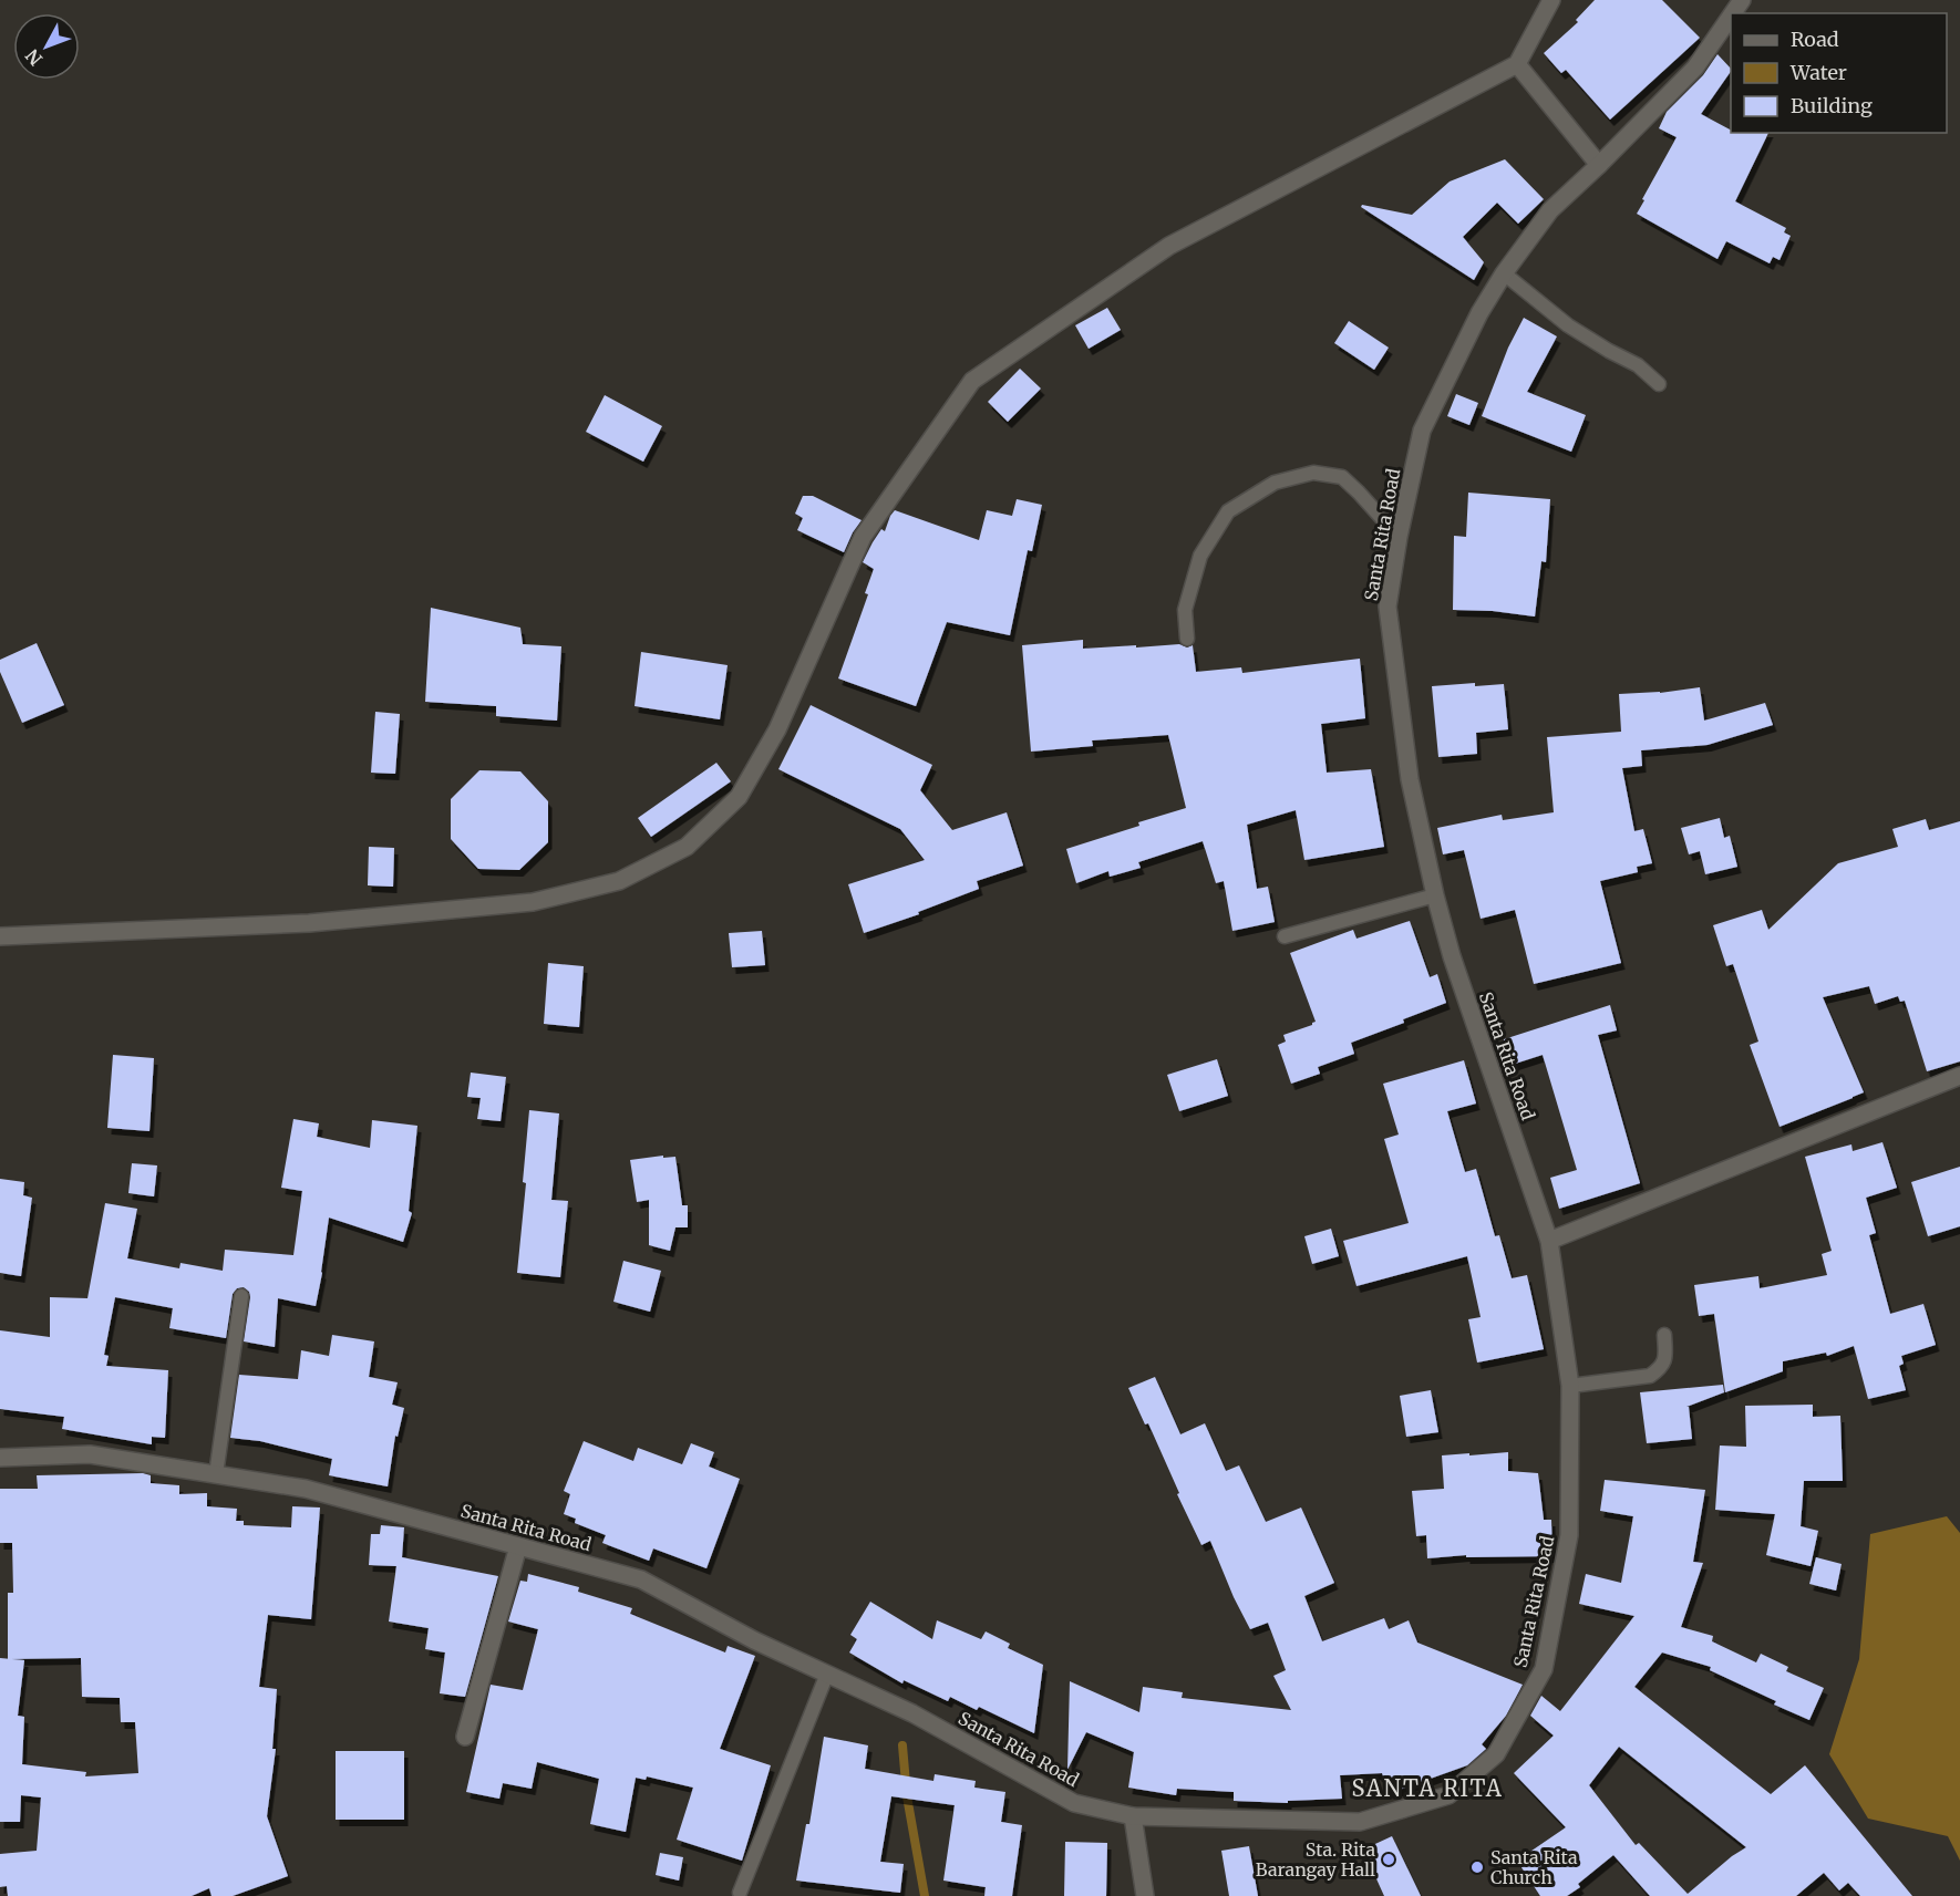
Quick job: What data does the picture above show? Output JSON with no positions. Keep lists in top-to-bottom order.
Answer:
{
  "streets": {
    "street": ["Santa Rita Road"]
  },
  "districts": ["SANTA RITA"],
  "places": ["Sta. Rita Barangay Hall", "Santa Rita Church"],
  "legend": ["Road", "Water", "Building"],
  "north": "bottom left"
}
